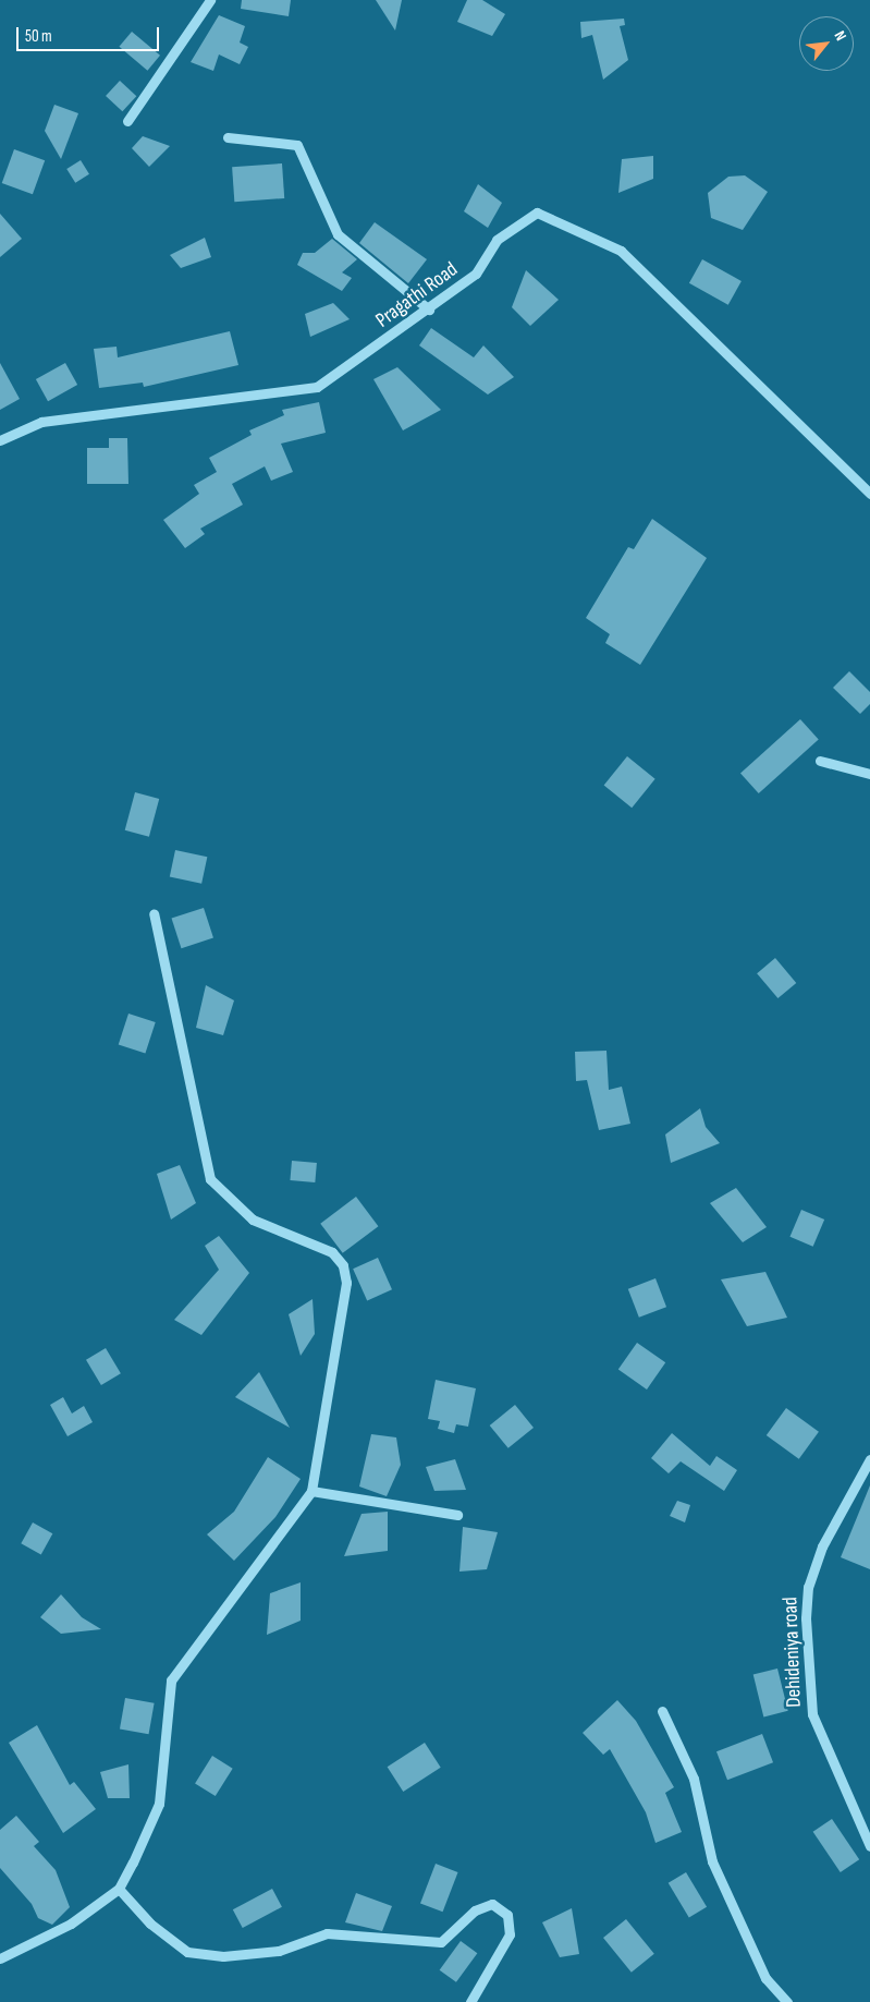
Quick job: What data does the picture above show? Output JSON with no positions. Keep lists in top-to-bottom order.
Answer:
{
  "streets": {
    "street": ["Pragathi Road", "Dehideniya road"]
  },
  "scale_bar": "50 m",
  "north": "top right"
}
